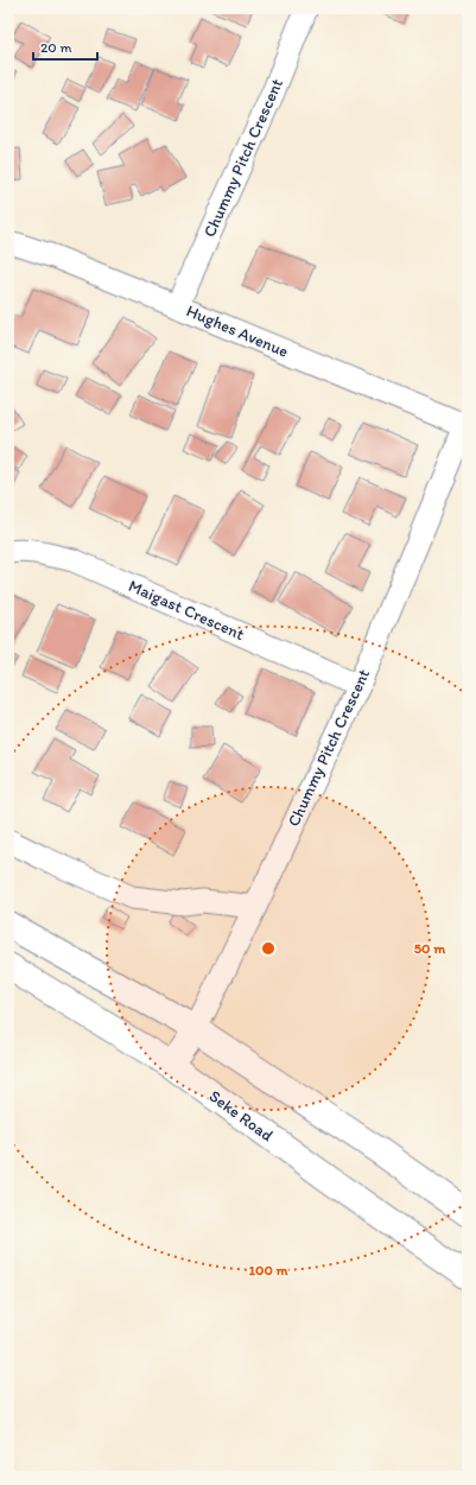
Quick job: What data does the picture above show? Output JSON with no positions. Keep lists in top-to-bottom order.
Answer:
{
  "streets": {
    "main road": ["Seke Road"],
    "street": ["Chummy Pitch Crescent", "Hughes Avenue", "Maigast Crescent"]
  },
  "crossings": [
    ["Chummy Pitch Crescent", "Hughes Avenue"],
    ["Chummy Pitch Crescent", "Maigast Crescent"],
    ["Chummy Pitch Crescent", "Seke Road"]
  ],
  "scale_bar": "20 m",
  "rings": ["50 m", "100 m"]
}
